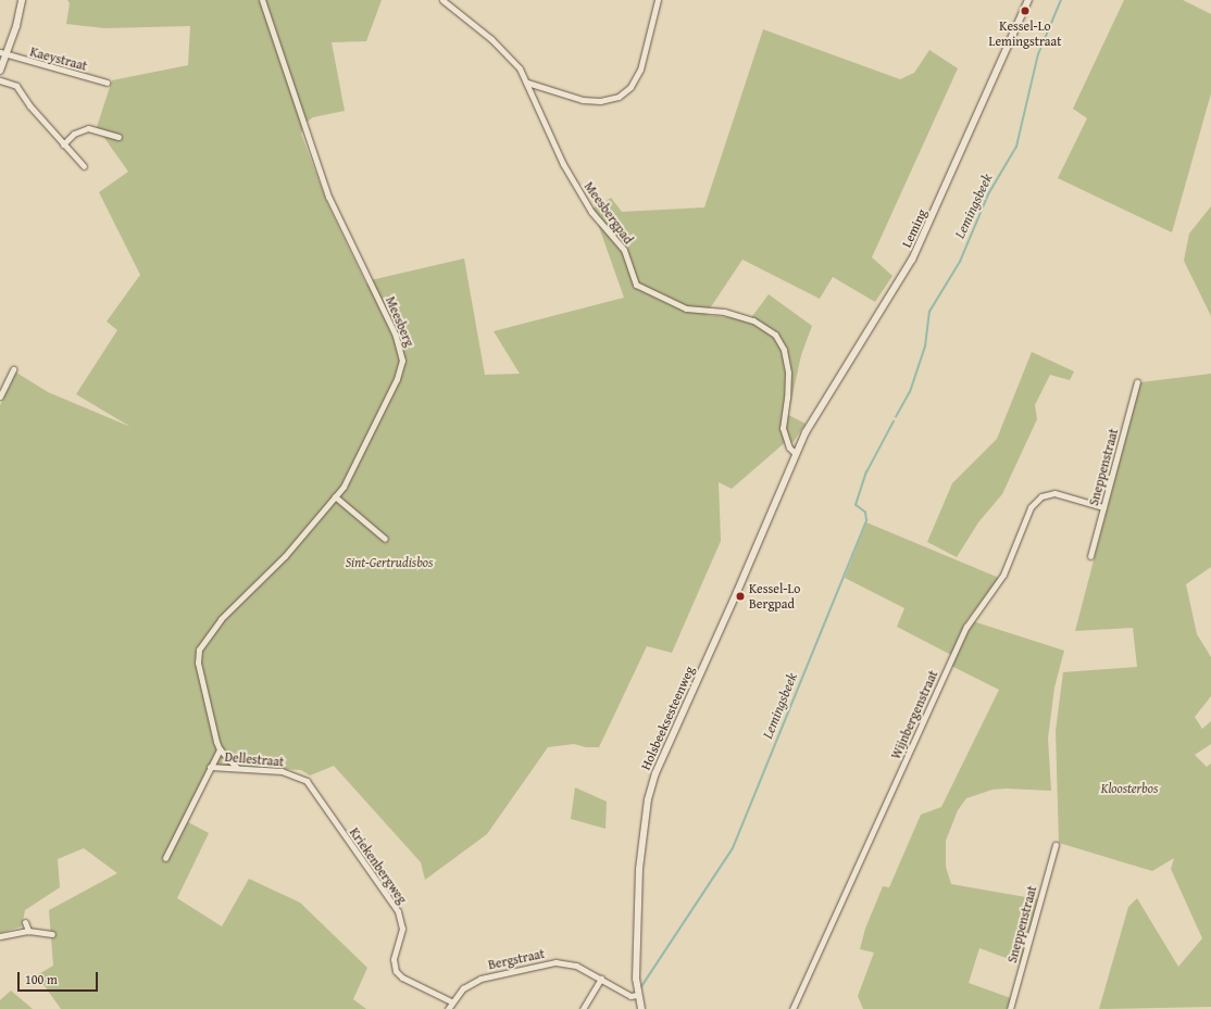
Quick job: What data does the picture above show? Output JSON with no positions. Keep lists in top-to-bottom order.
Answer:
{
  "streets": {
    "street": [
      "Kaeystraat",
      "Meesbergpad",
      "Leming",
      "Meesberg",
      "Sneppenstraat",
      "Wijnbergenstraat",
      "Holsbeeksesteenweg",
      "Dellestraat",
      "Kriekenbergweg",
      "Bergstraat"
    ]
  },
  "crossings": [
    ["Meesbergpad", "Leming"],
    ["Meesbergpad", "Holsbeeksesteenweg"],
    ["Leming", "Holsbeeksesteenweg"],
    ["Meesberg", "Dellestraat"],
    ["Sneppenstraat", "Wijnbergenstraat"],
    ["Holsbeeksesteenweg", "Bergstraat"],
    ["Dellestraat", "Kriekenbergweg"],
    ["Kriekenbergweg", "Bergstraat"]
  ],
  "water": ["Lemingsbeek"],
  "parks": ["Sint-Gertrudisbos", "Kloosterbos"],
  "places": ["Kessel-Lo Lemingstraat", "Kessel-Lo Bergpad"],
  "scale_bar": "100 m"
}
